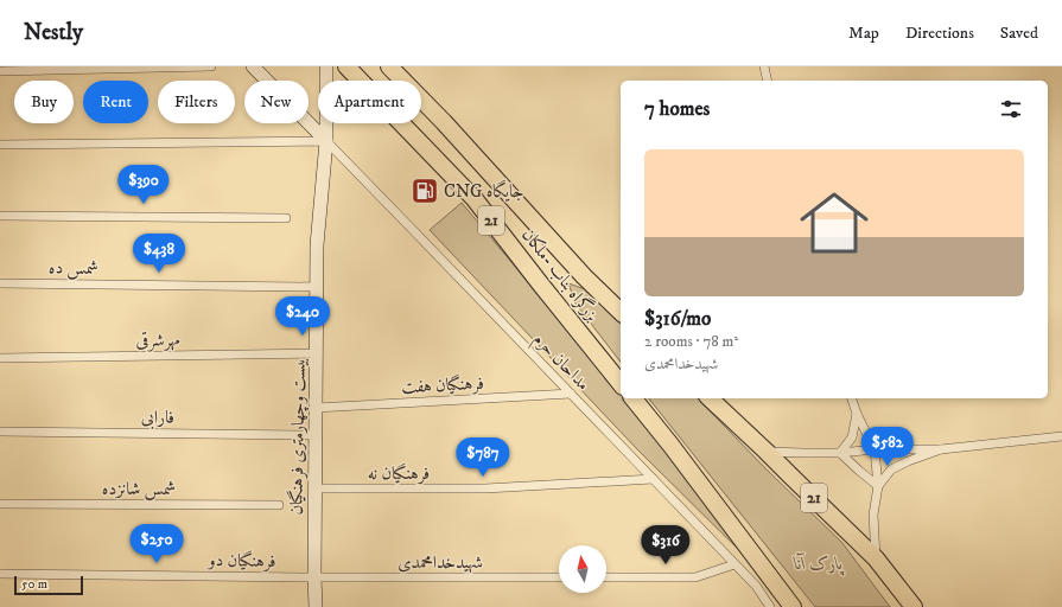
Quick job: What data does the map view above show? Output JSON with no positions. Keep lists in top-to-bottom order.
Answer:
{
  "streets": {
    "highway": ["21", "بزرگراه بناب -ملکان"],
    "street": [
      "شمس ده",
      "مهرشرقی",
      "مداحان حرم",
      "فرهنگیان هفت",
      "فارابی",
      "بیست وچهارمتری فرهنگیان",
      "فرهنگیان نه",
      "شمس شانزده",
      "فرهنگیان دو",
      "شهیدخدامحمدی"
    ]
  },
  "crossings": [
    ["شمس ده", "بیست وچهارمتری فرهنگیان"],
    ["مهرشرقی", "بیست وچهارمتری فرهنگیان"],
    ["مداحان حرم", "فرهنگیان هفت"],
    ["مداحان حرم", "بیست وچهارمتری فرهنگیان"],
    ["مداحان حرم", "فرهنگیان نه"],
    ["فرهنگیان هفت", "بیست وچهارمتری فرهنگیان"],
    ["فارابی", "بیست وچهارمتری فرهنگیان"],
    ["بیست وچهارمتری فرهنگیان", "فرهنگیان نه"],
    ["بیست وچهارمتری فرهنگیان", "فرهنگیان دو"],
    ["بیست وچهارمتری فرهنگیان", "شهیدخدامحمدی"],
    ["فرهنگیان دو", "شهیدخدامحمدی"]
  ],
  "parks": ["پارک آنا"],
  "places": {
    "fuel station": ["CNG جایگاه"]
  },
  "scale_bar": "50 m",
  "north": "top",
  "page": {
    "header": "Nestly",
    "nav": ["Map", "Directions", "Saved"],
    "chip": [
      "Buy",
      "Rent",
      "Filters",
      "New",
      "Apartment"
    ],
    "heading": "7 homes",
    "list": [
      {
        "name": "$316/mo",
        "note": "2 rooms · 78 m² · شهیدخدامحمدی"
      }
    ],
    "price": [
      "$390",
      "$438",
      "$240",
      "$582",
      "$787",
      "$250",
      "$316"
    ],
    "scale": "50 m"
  }
}
